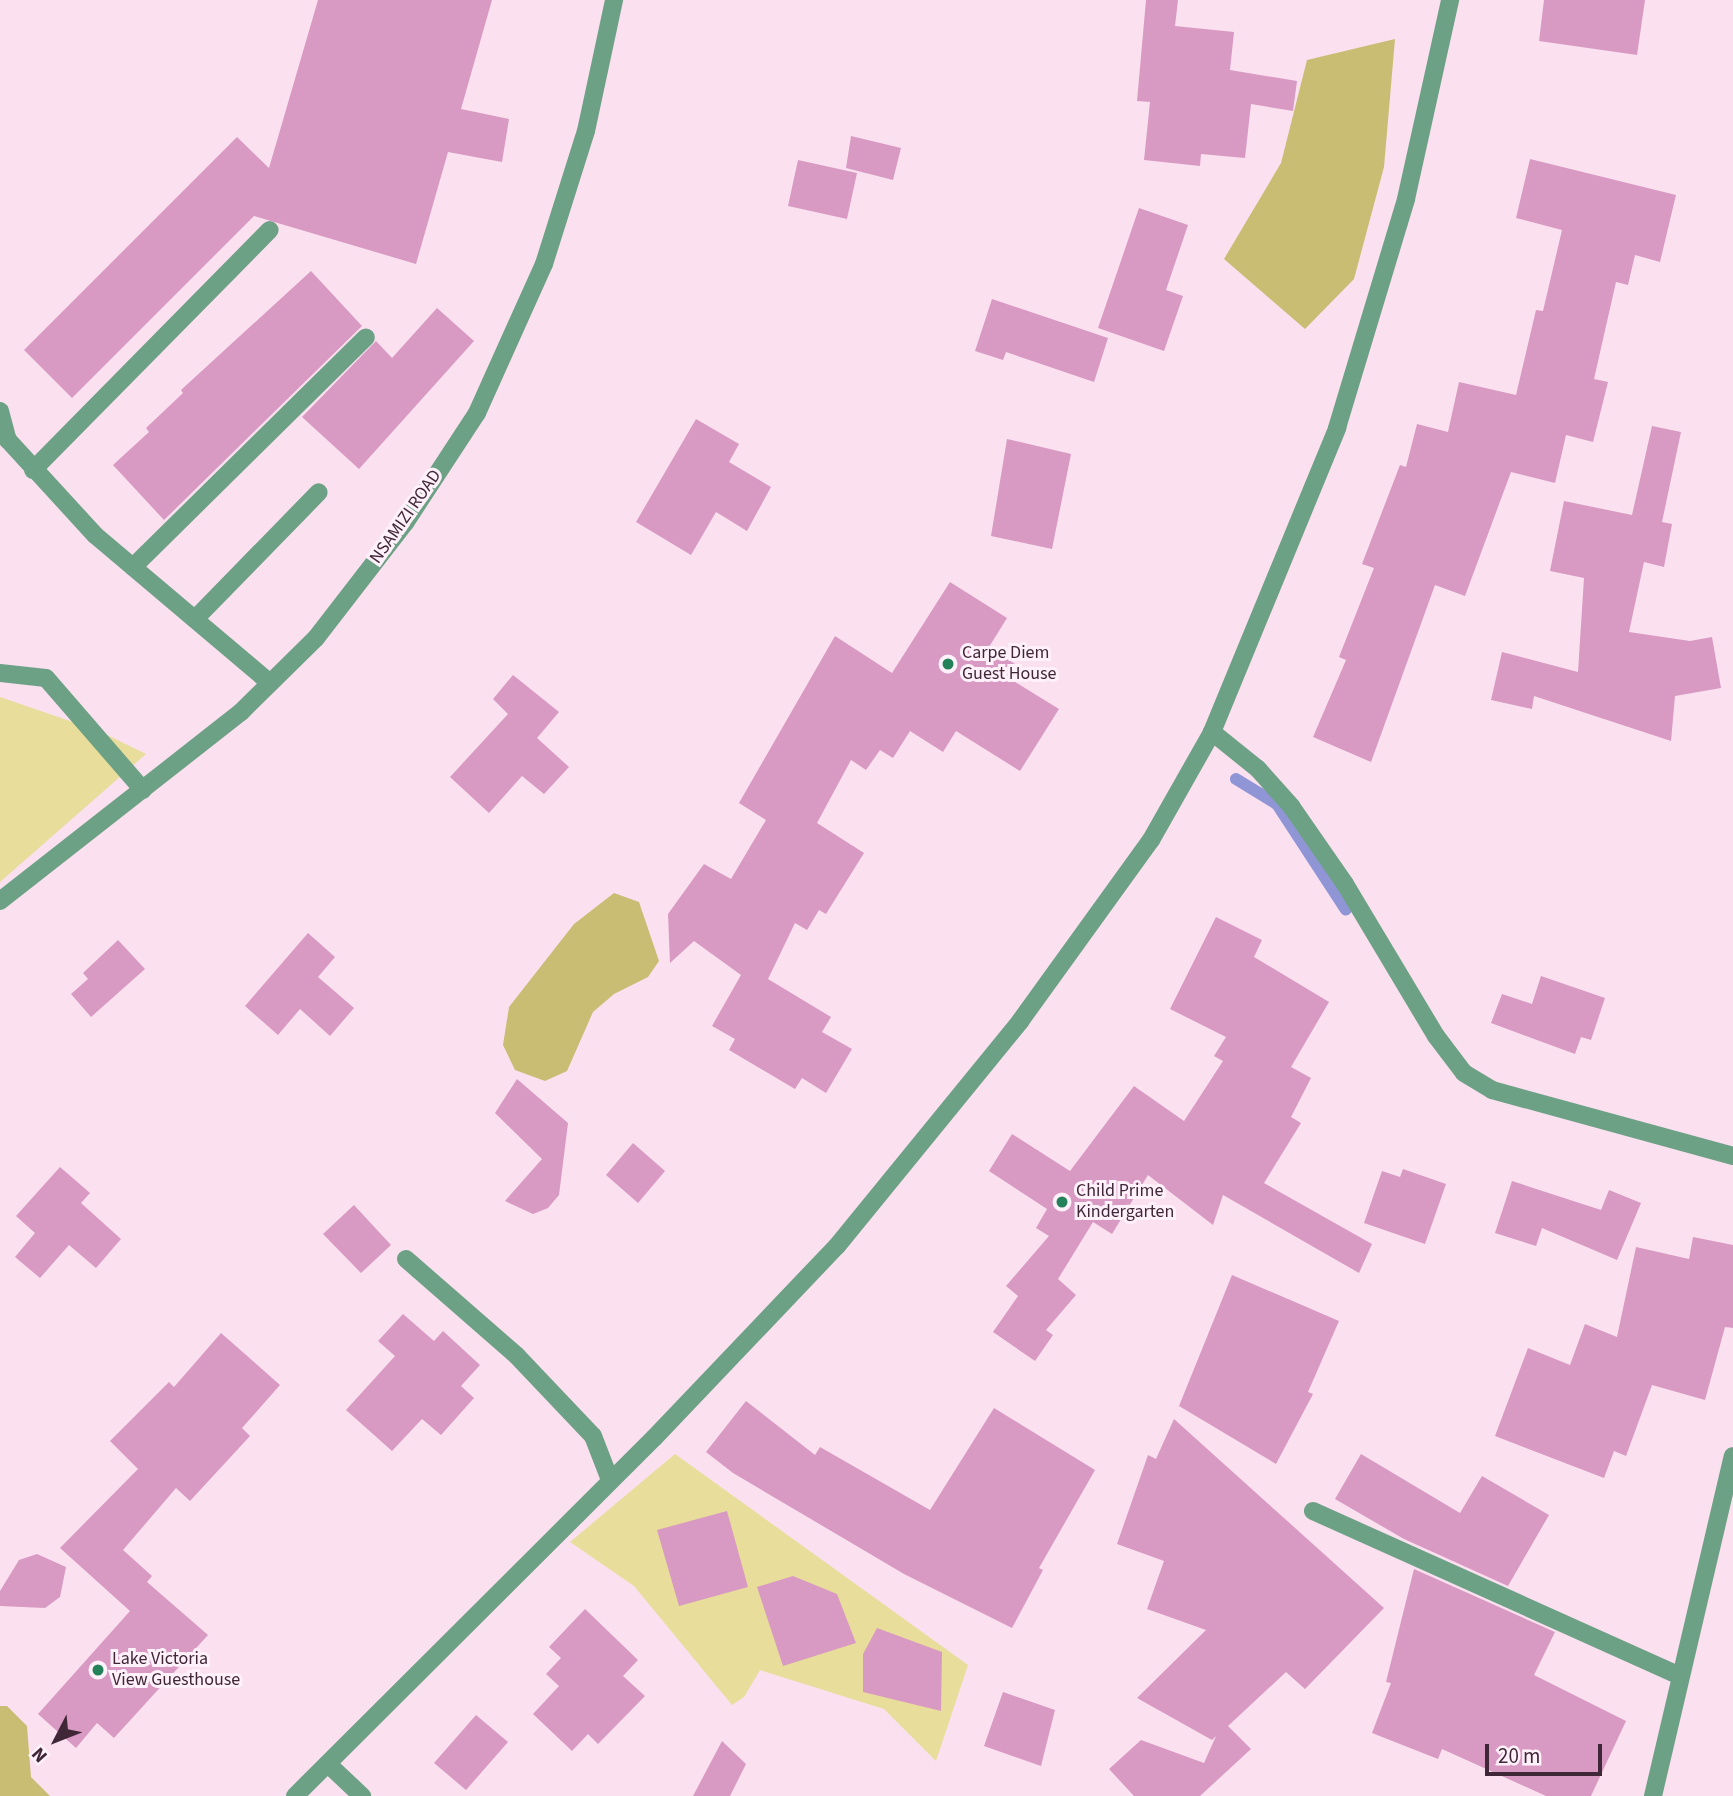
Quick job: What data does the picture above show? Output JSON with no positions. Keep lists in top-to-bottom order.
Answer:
{
  "streets": {
    "street": ["NSAMIZI ROAD"]
  },
  "places": ["Carpe Diem Guest House", "Child Prime Kindergarten", "Lake Victoria View Guesthouse"],
  "scale_bar": "20 m",
  "north": "bottom left"
}
